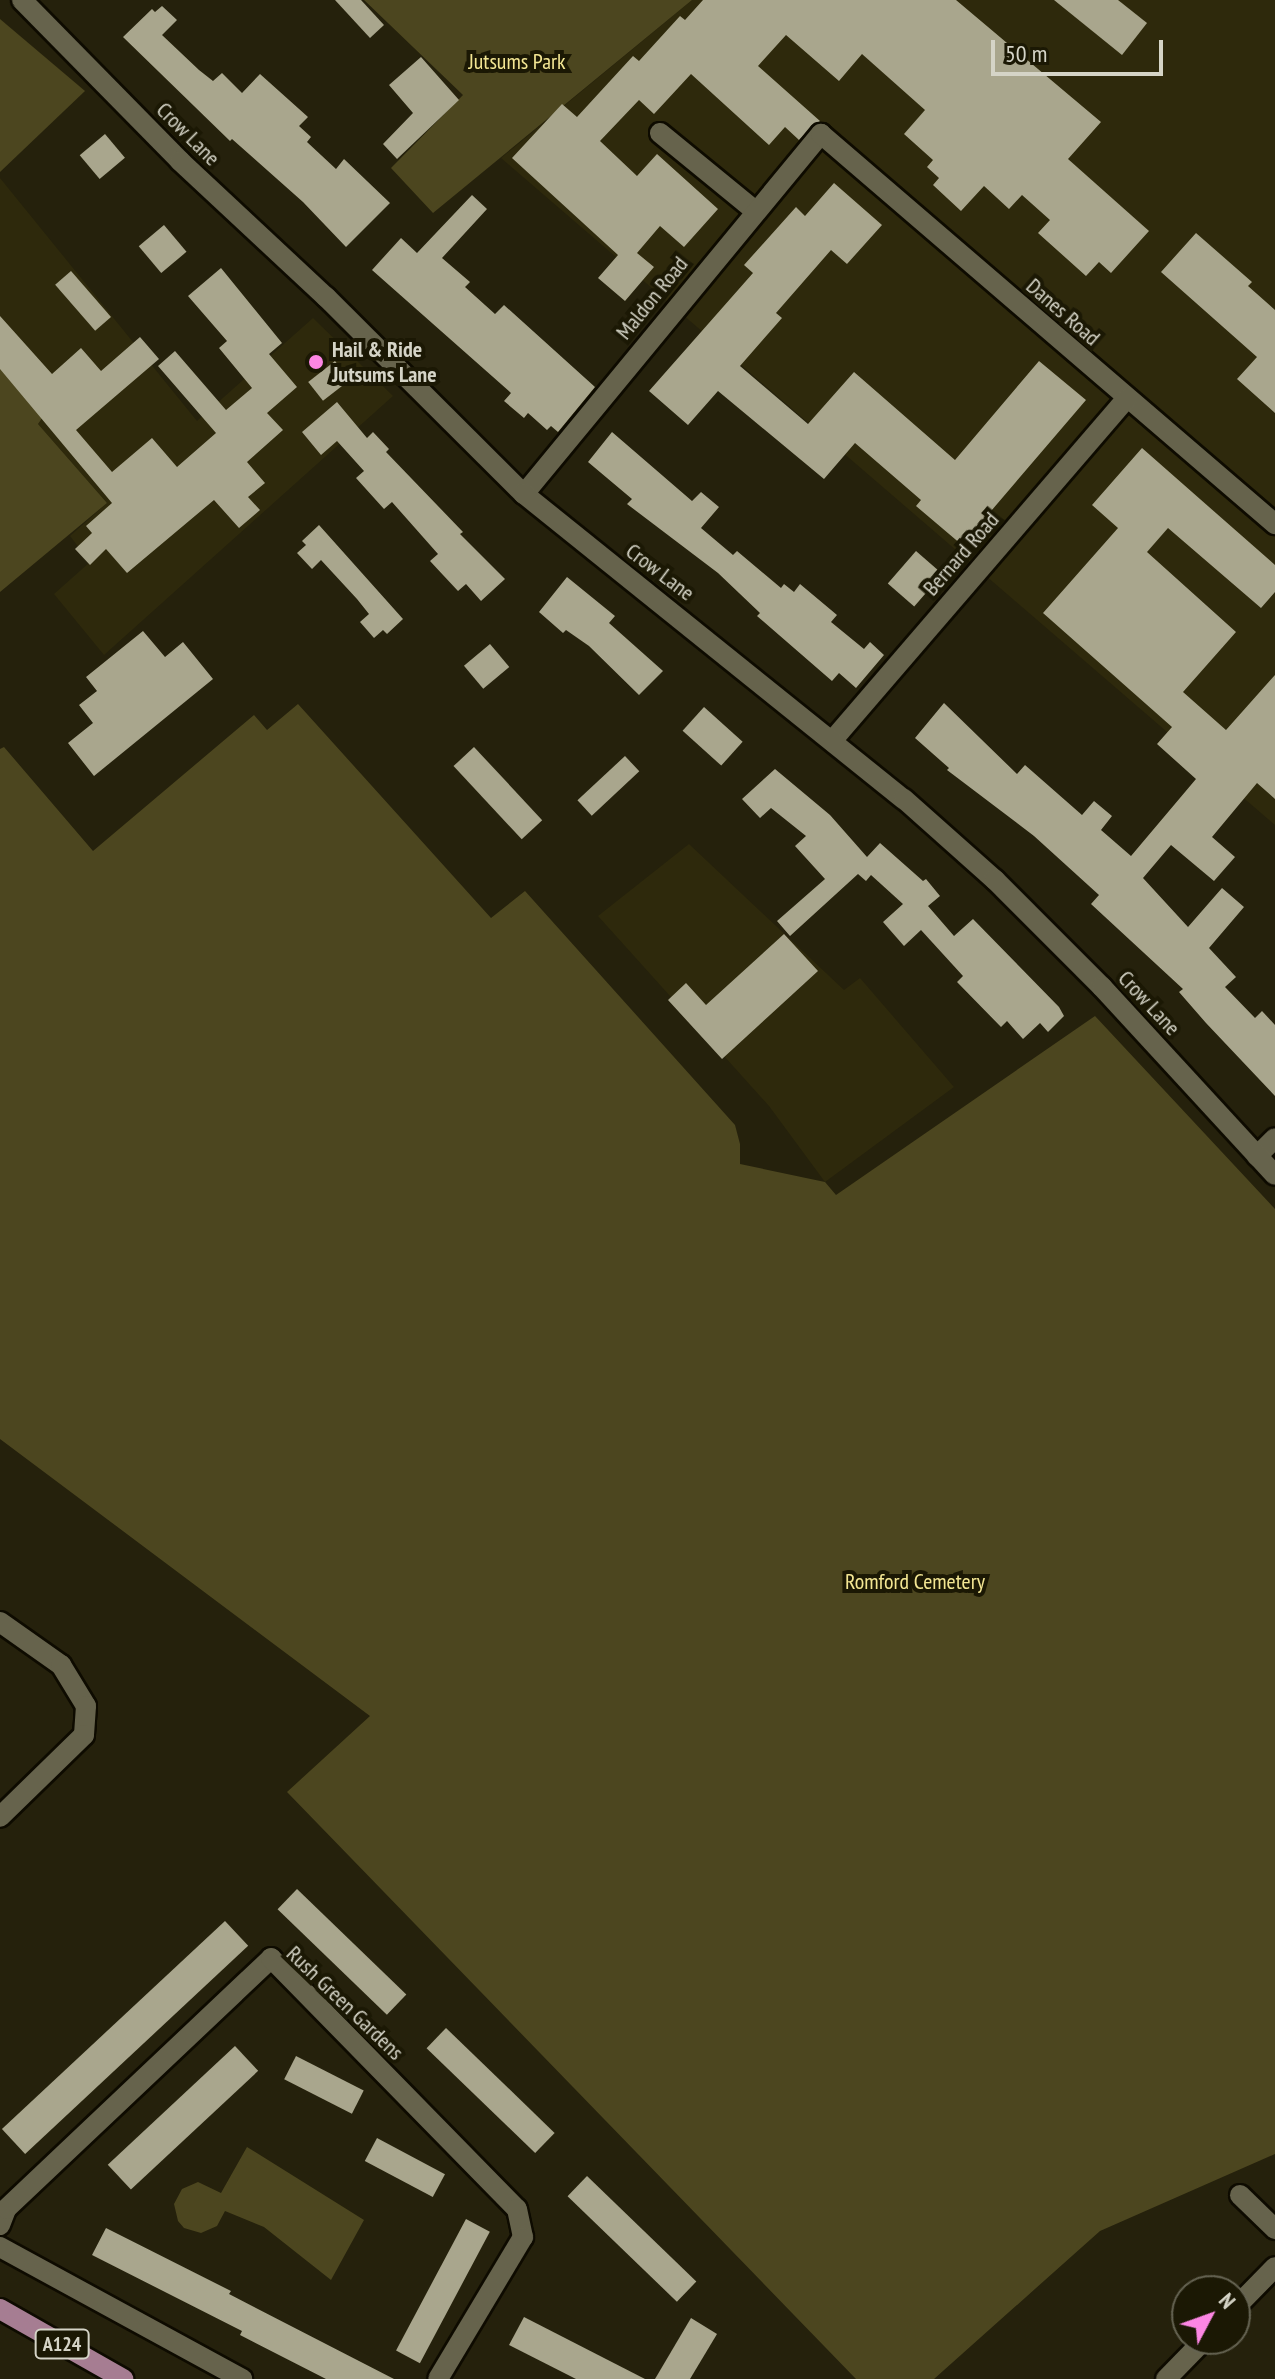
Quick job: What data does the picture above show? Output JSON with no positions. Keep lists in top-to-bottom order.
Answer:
{
  "streets": {
    "main road": ["A124"],
    "street": [
      "Crow Lane",
      "Maldon Road",
      "Danes Road",
      "Bernard Road",
      "Rush Green Gardens"
    ]
  },
  "crossings": [
    ["Crow Lane", "Maldon Road"],
    ["Crow Lane", "Bernard Road"],
    ["Maldon Road", "Danes Road"],
    ["Danes Road", "Bernard Road"]
  ],
  "parks": ["Jutsums Park", "Romford Cemetery"],
  "places": ["Hail & Ride Jutsums Lane"],
  "scale_bar": "50 m",
  "north": "top right"
}
